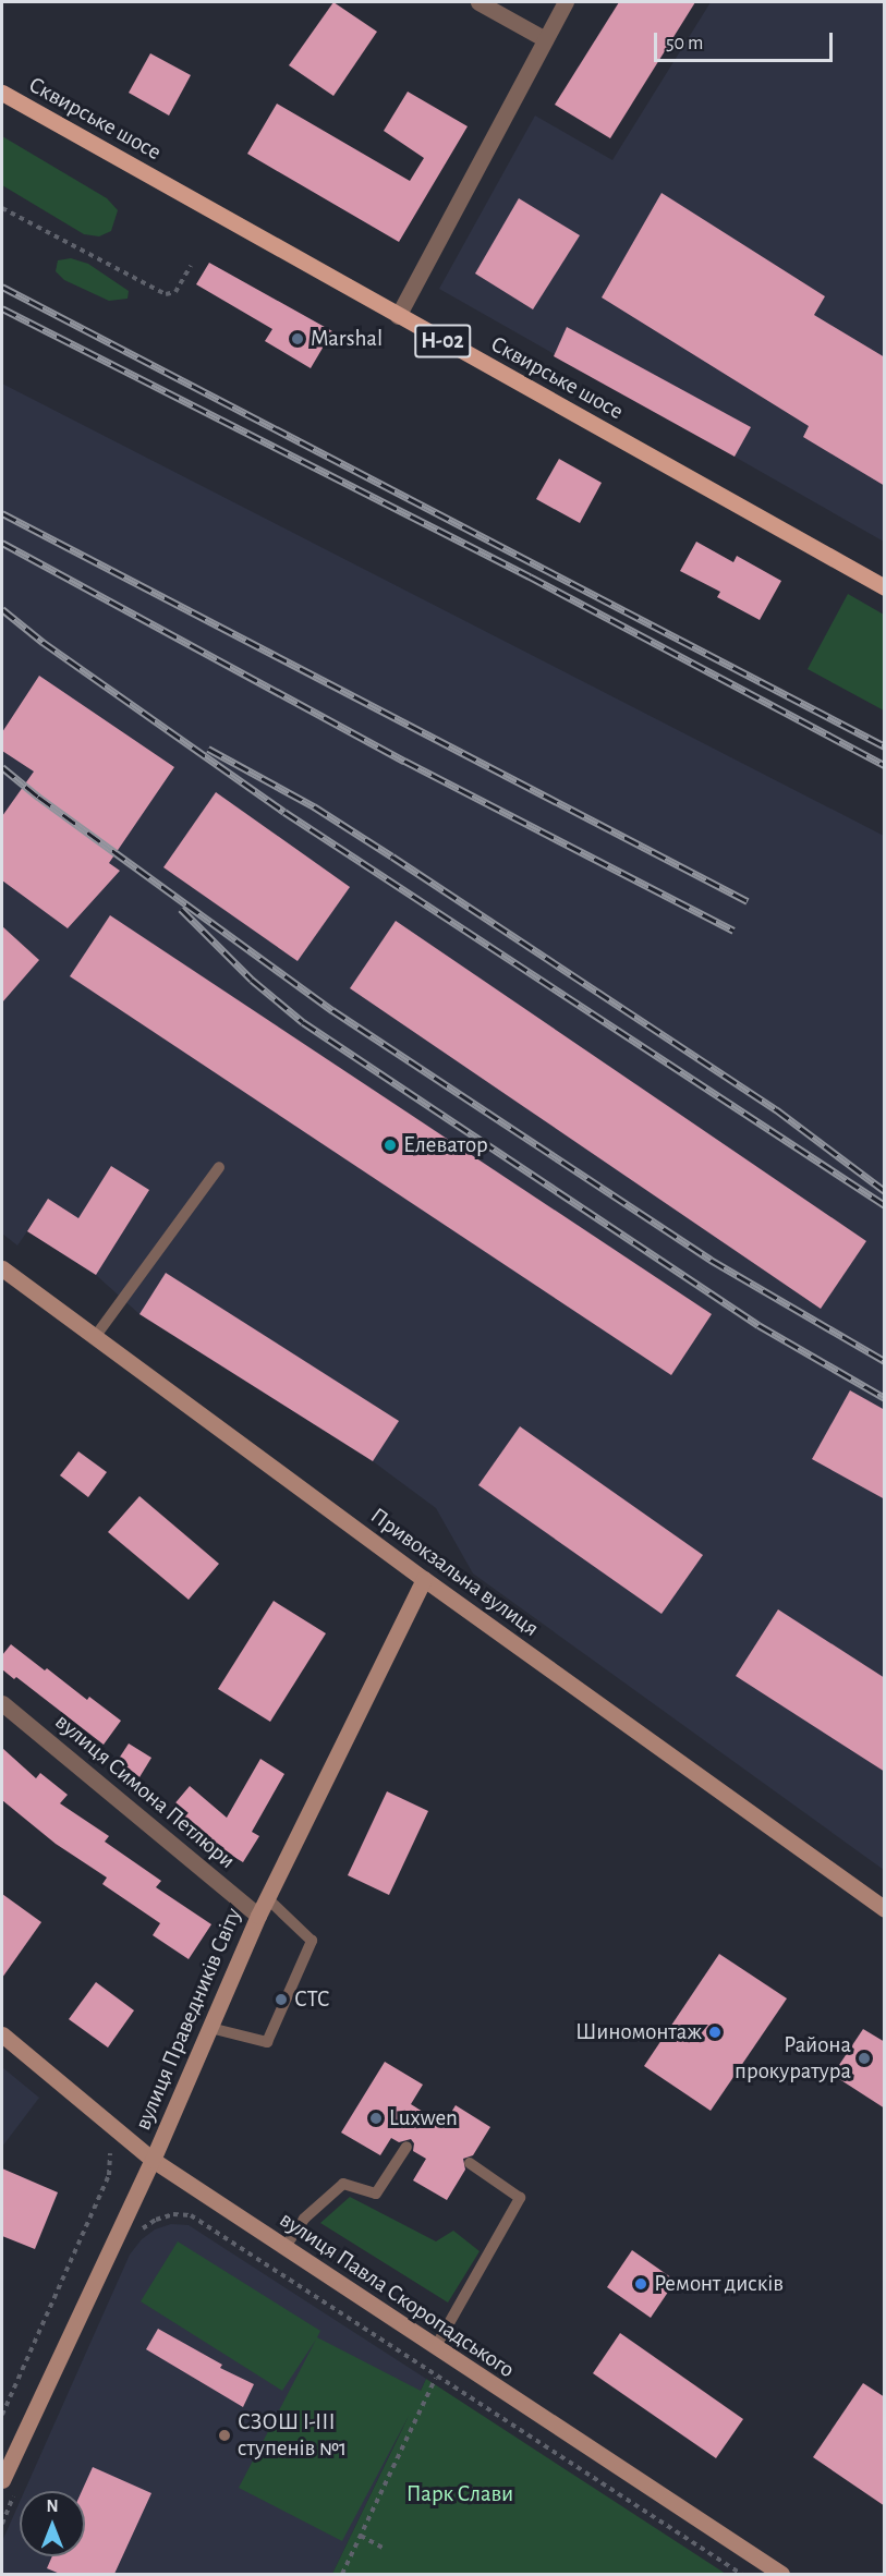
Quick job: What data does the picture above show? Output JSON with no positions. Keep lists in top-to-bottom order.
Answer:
{
  "streets": {
    "main road": ["Сквирське шосе", "Н-02"],
    "street": [
      "Привокзальна вулиця",
      "вулиця Симона Петлюри",
      "вулиця Праведників Світу",
      "вулиця Павла Скоропадського"
    ]
  },
  "crossings": [
    ["Привокзальна вулиця", "вулиця Праведників Світу"],
    ["вулиця Симона Петлюри", "вулиця Праведників Світу"],
    ["вулиця Праведників Світу", "вулиця Павла Скоропадського"]
  ],
  "parks": ["Парк Слави"],
  "places": [
    "Marshal",
    "Елеватор",
    "СТС",
    "Шиномонтаж",
    "Района прокуратура",
    "Luxwen",
    "Ремонт дисків",
    "СЗОШ І-ІІІ ступенів №1"
  ],
  "scale_bar": "50 m",
  "north": "top"
}
